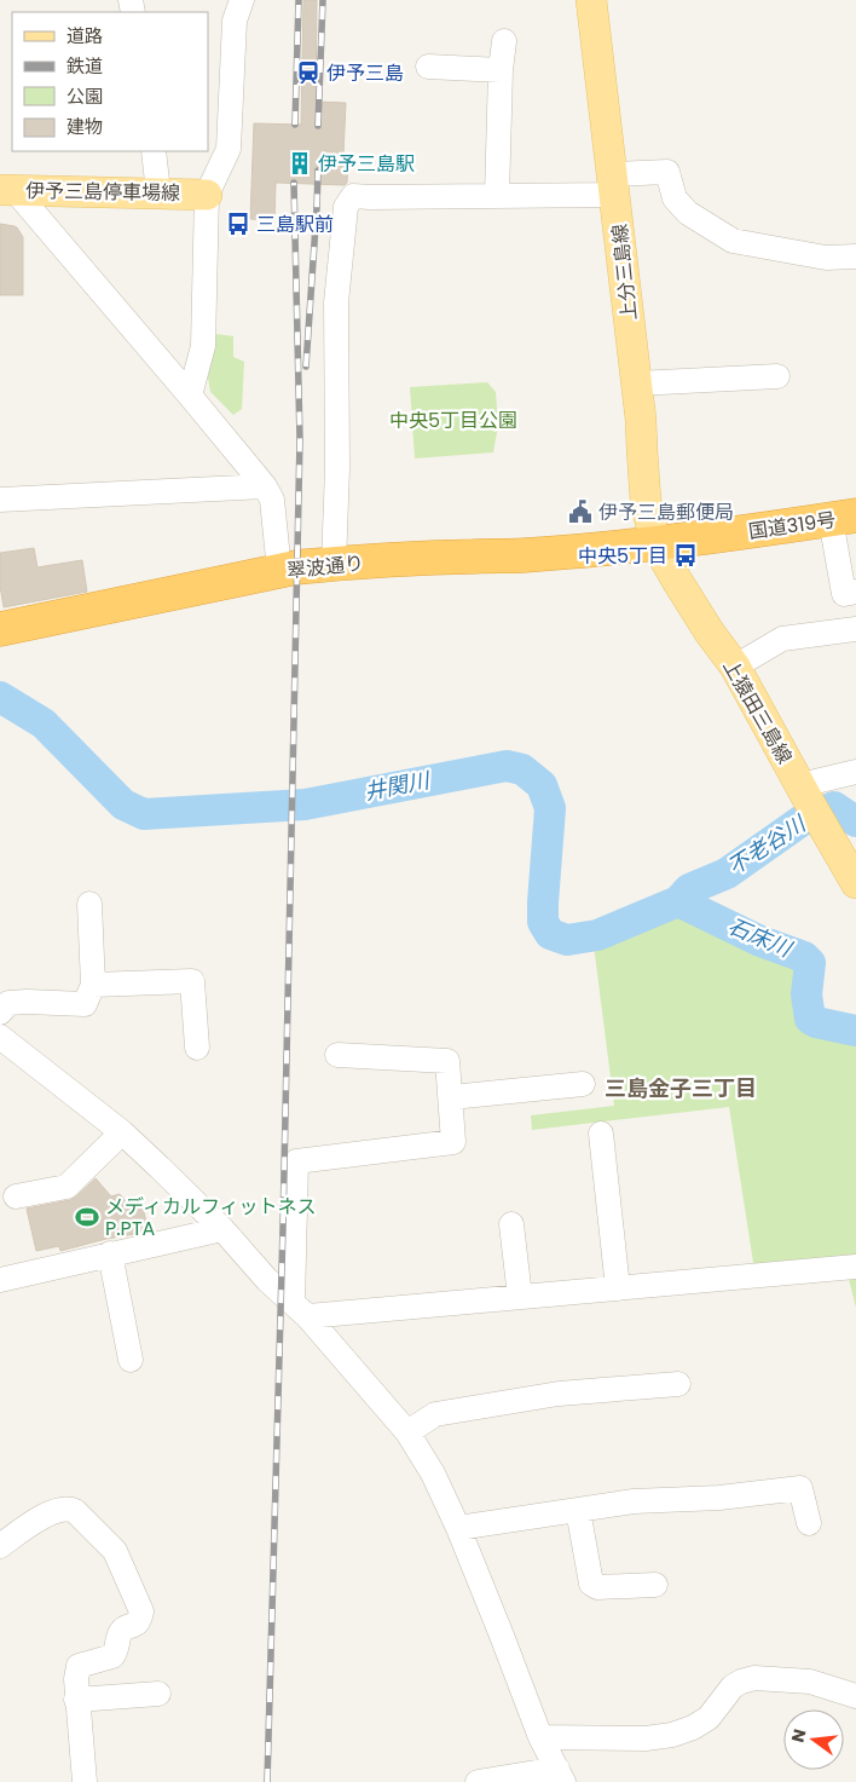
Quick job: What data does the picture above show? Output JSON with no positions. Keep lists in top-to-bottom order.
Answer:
{
  "streets": {
    "highway": ["国道319号", "翠波通り"],
    "main road": ["伊予三島停車場線", "上分三島線", "上猿田三島線"]
  },
  "crossings": [
    ["上分三島線", "国道319号"],
    ["上分三島線", "翠波通り"],
    ["上分三島線", "上猿田三島線"],
    ["国道319号", "翠波通り"],
    ["国道319号", "上猿田三島線"],
    ["翠波通り", "上猿田三島線"]
  ],
  "districts": ["三島金子三丁目"],
  "water": ["井関川", "不老谷川", "石床川"],
  "parks": ["中央5丁目公園"],
  "places": {
    "station": ["伊予三島"],
    "building": ["伊予三島駅"],
    "bus stop": ["三島駅前", "中央5丁目"],
    "public building": ["伊予三島郵便局"],
    "sports": ["メディカルフィットネス P.PTA"]
  },
  "legend": [
    "道路",
    "鉄道",
    "公園",
    "建物"
  ],
  "north": "left"
}
